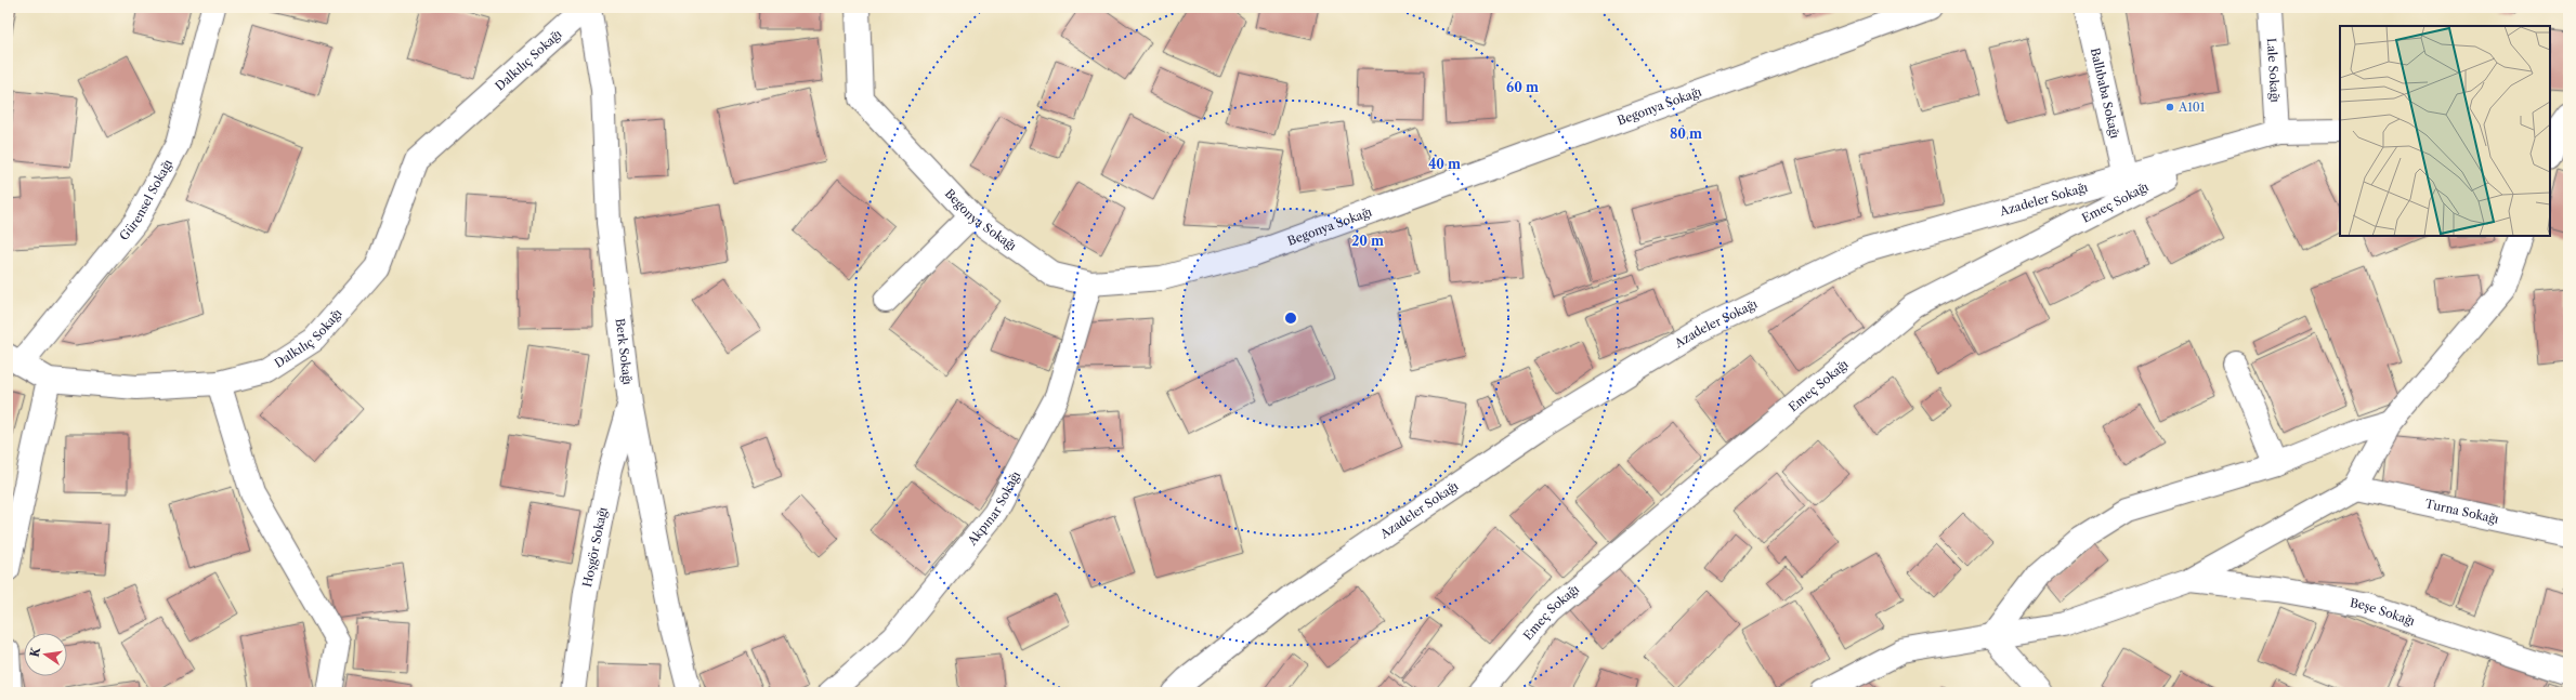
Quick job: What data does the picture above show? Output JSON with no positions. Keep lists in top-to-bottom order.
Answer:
{
  "streets": {
    "street": [
      "Dalkılıç Sokağı",
      "Lale Sokağı",
      "Ballıbaba Sokağı",
      "Begonya Sokağı",
      "Gürensel Sokağı",
      "Azadeler Sokağı",
      "Emeç Sokağı",
      "Berk Sokağı",
      "Akpınar Sokağı",
      "Turna Sokağı",
      "Hoşgör Sokağı",
      "Beşe Sokağı"
    ]
  },
  "crossings": [
    ["Dalkılıç Sokağı", "Berk Sokağı"],
    ["Lale Sokağı", "Azadeler Sokağı"],
    ["Ballıbaba Sokağı", "Azadeler Sokağı"],
    ["Begonya Sokağı", "Akpınar Sokağı"],
    ["Azadeler Sokağı", "Emeç Sokağı"],
    ["Berk Sokağı", "Hoşgör Sokağı"]
  ],
  "places": ["A101"],
  "north": "left",
  "rings": [
    "60 m",
    "80 m",
    "40 m",
    "20 m"
  ]
}
